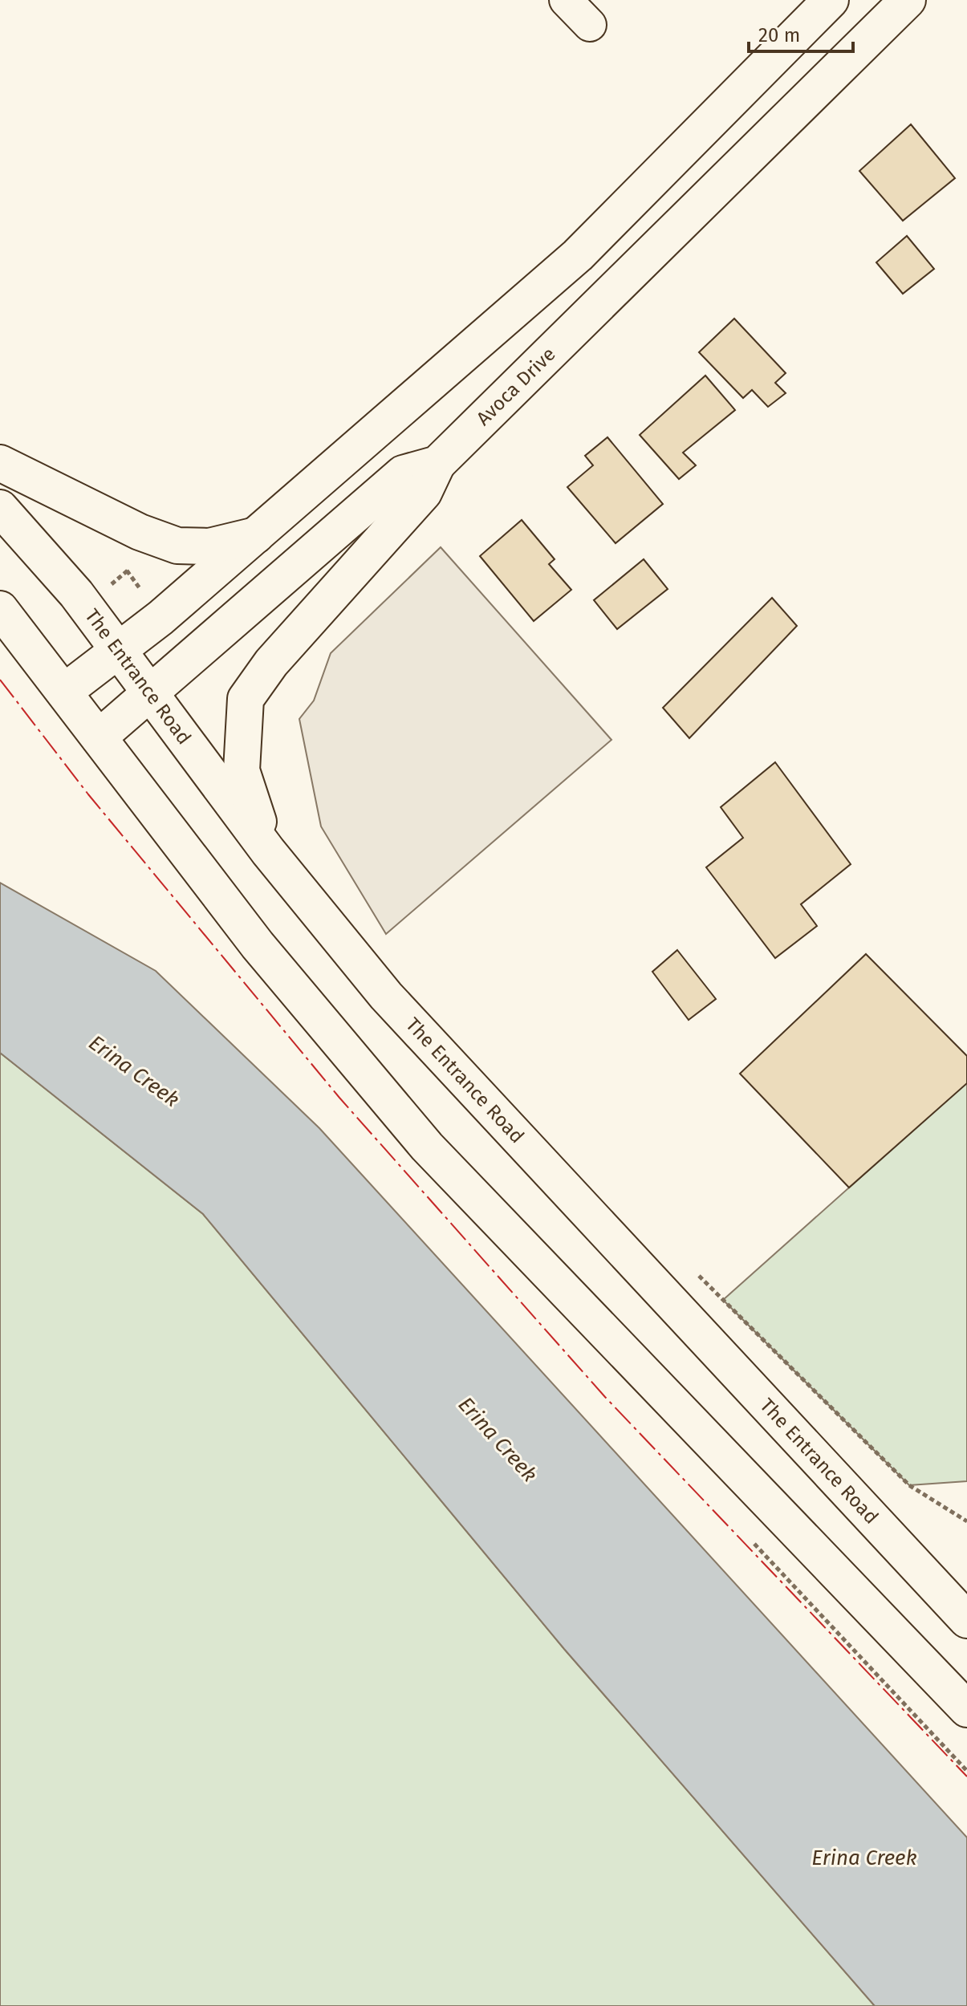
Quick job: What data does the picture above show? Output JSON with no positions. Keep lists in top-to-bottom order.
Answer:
{
  "streets": {
    "main road": ["Avoca Drive", "The Entrance Road"]
  },
  "crossings": [
    ["Avoca Drive", "The Entrance Road"]
  ],
  "water": ["Erina Creek"],
  "scale_bar": "20 m"
}
